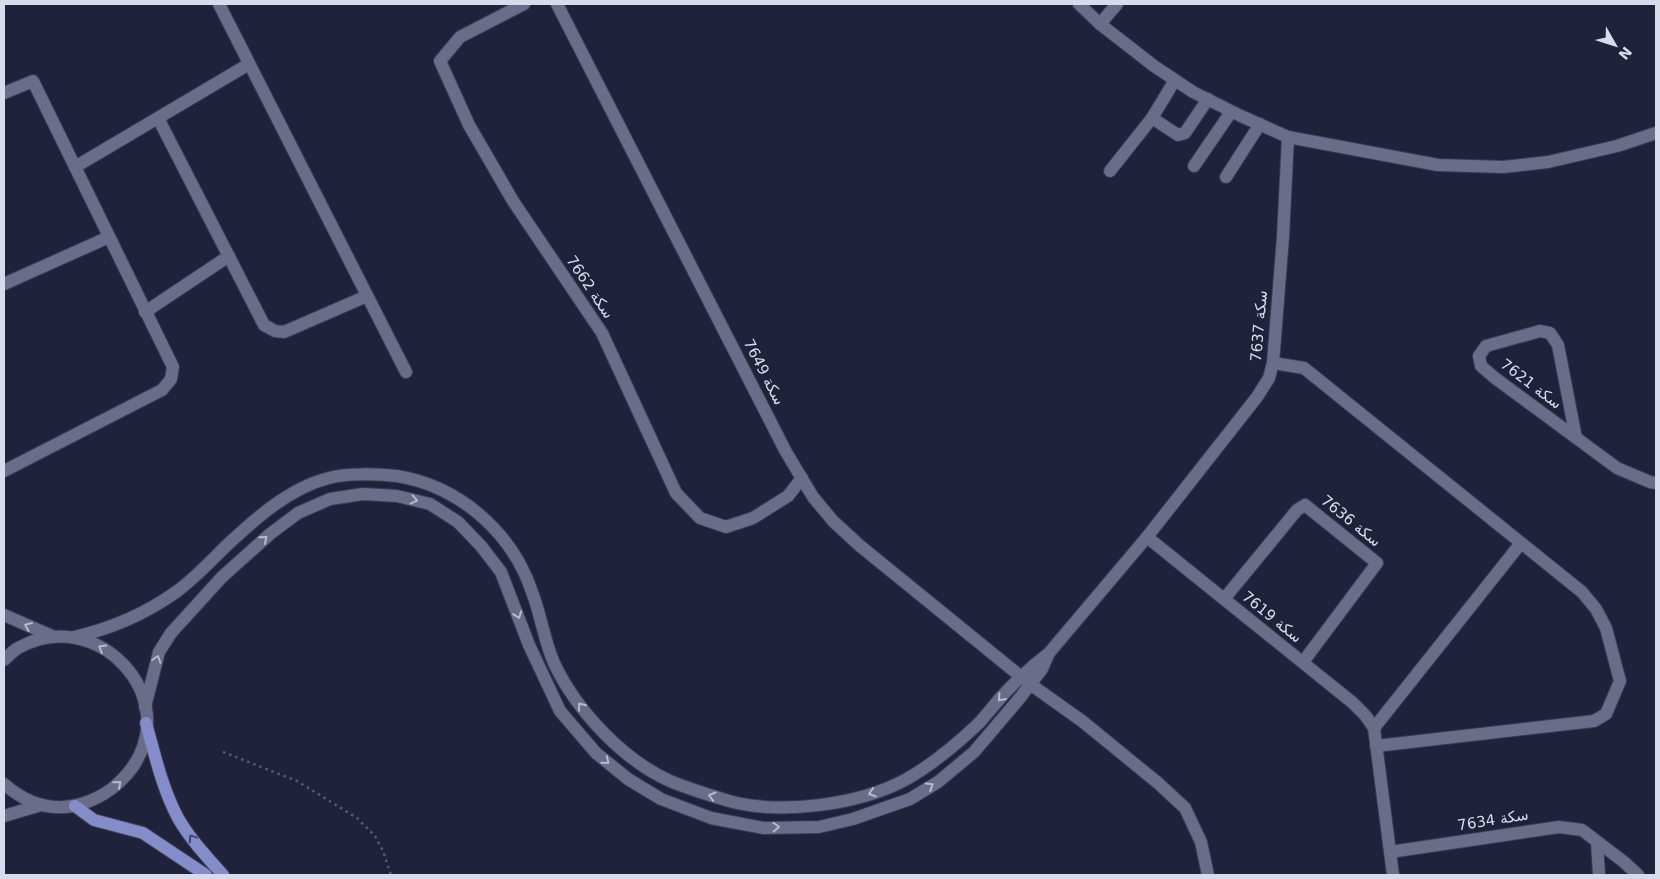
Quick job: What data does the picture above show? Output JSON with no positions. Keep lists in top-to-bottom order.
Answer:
{
  "streets": {
    "street": [
      "سكة 7662",
      "سكة 7637",
      "سكة 7649",
      "سكة 7621",
      "سكة 7636",
      "سكة 7619",
      "سكة 7634"
    ]
  },
  "crossings": [
    ["سكة 7662", "سكة 7649"],
    ["سكة 7637", "سكة 7619"],
    ["سكة 7636", "سكة 7619"]
  ],
  "north": "bottom right"
}
